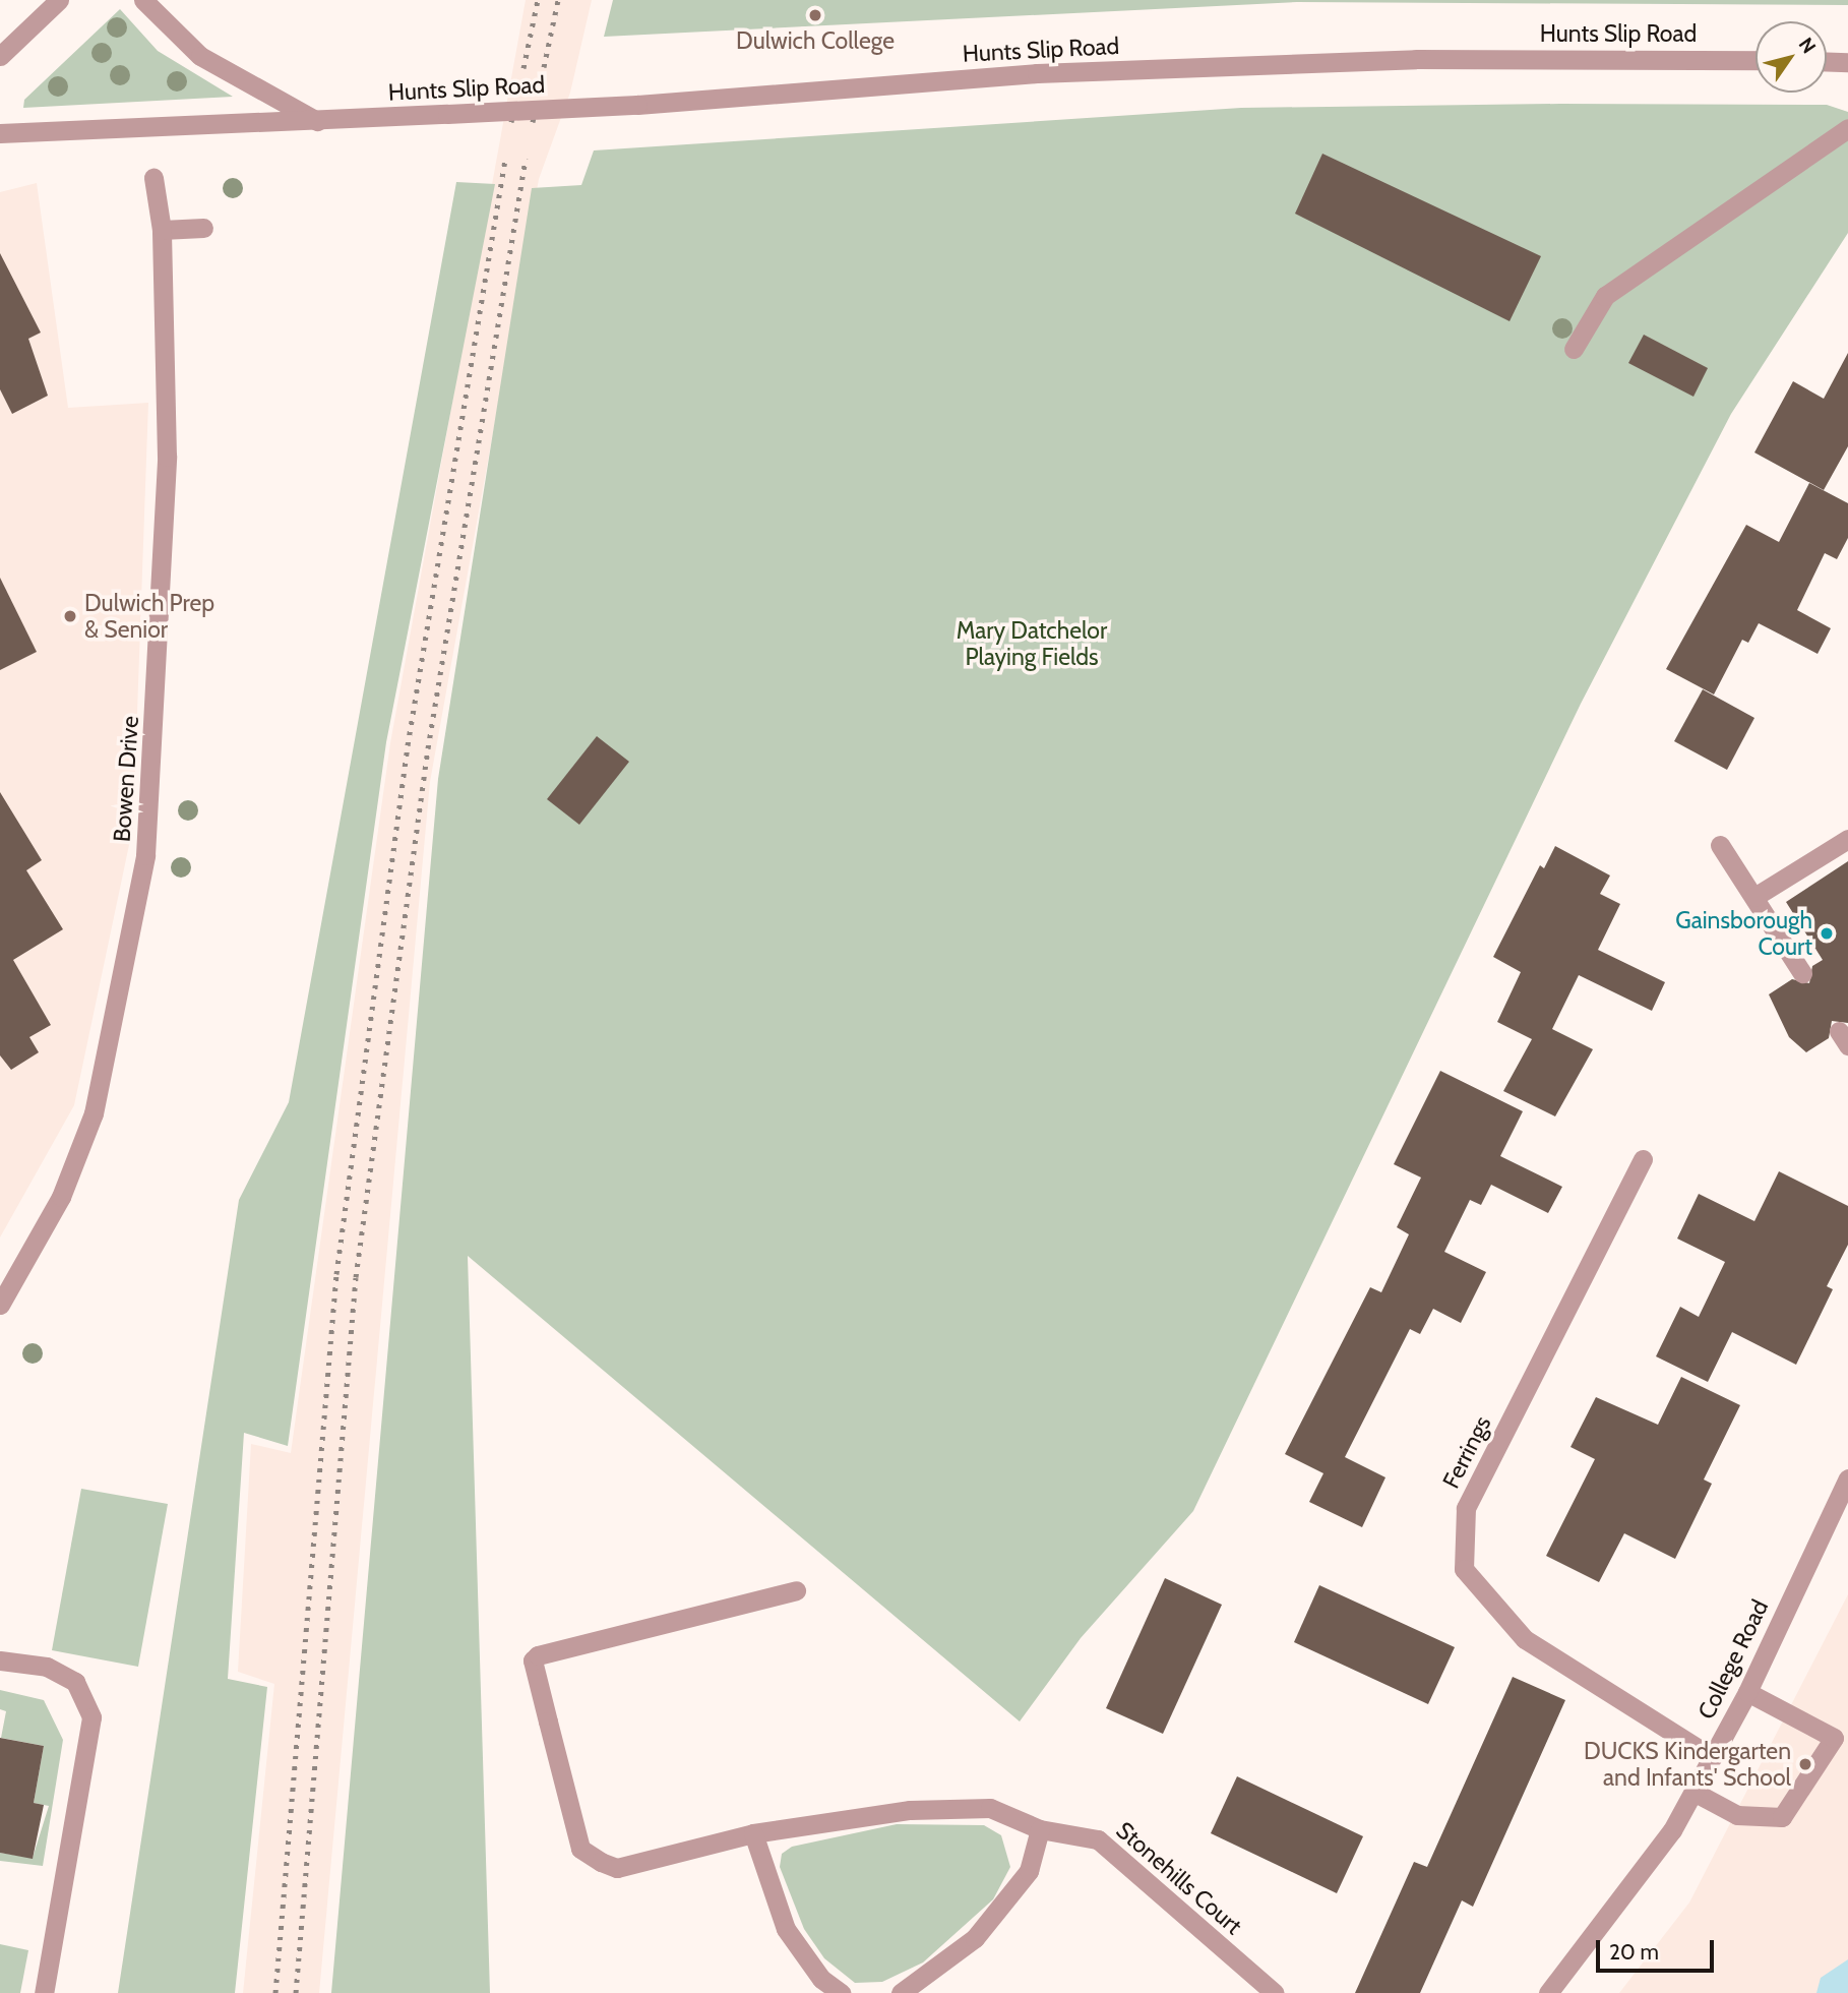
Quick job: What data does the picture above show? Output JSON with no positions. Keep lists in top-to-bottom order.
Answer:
{
  "streets": {
    "street": [
      "Hunts Slip Road",
      "Bowen Drive",
      "Ferrings",
      "College Road",
      "Stonehills Court"
    ]
  },
  "crossings": [
    ["Ferrings", "College Road"]
  ],
  "parks": ["Mary Datchelor Playing Fields"],
  "places": [
    "Dulwich College",
    "Dulwich Prep & Senior",
    "Gainsborough Court",
    "DUCKS Kindergarten and Infants' School"
  ],
  "scale_bar": "20 m",
  "north": "top right"
}
